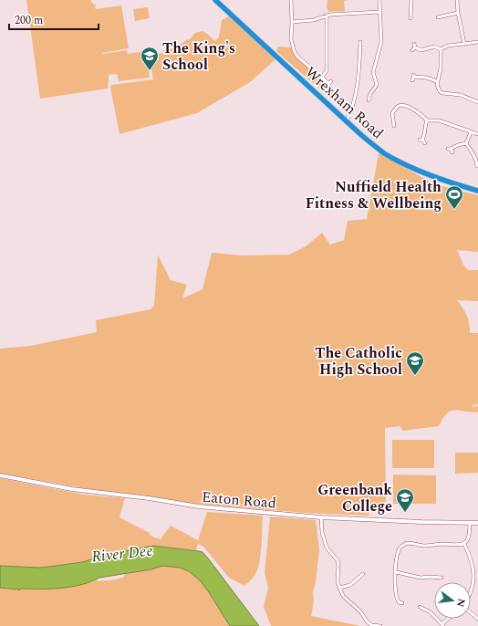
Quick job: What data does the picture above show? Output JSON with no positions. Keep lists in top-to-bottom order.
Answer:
{
  "streets": {
    "highway": ["Wrexham Road"],
    "street": ["Eaton Road"]
  },
  "water": ["River Dee"],
  "places": {
    "school or university": ["The King's School", "The Catholic High School", "Greenbank College"],
    "sports": ["Nuffield Health Fitness & Wellbeing"]
  },
  "scale_bar": "200 m",
  "north": "right"
}
